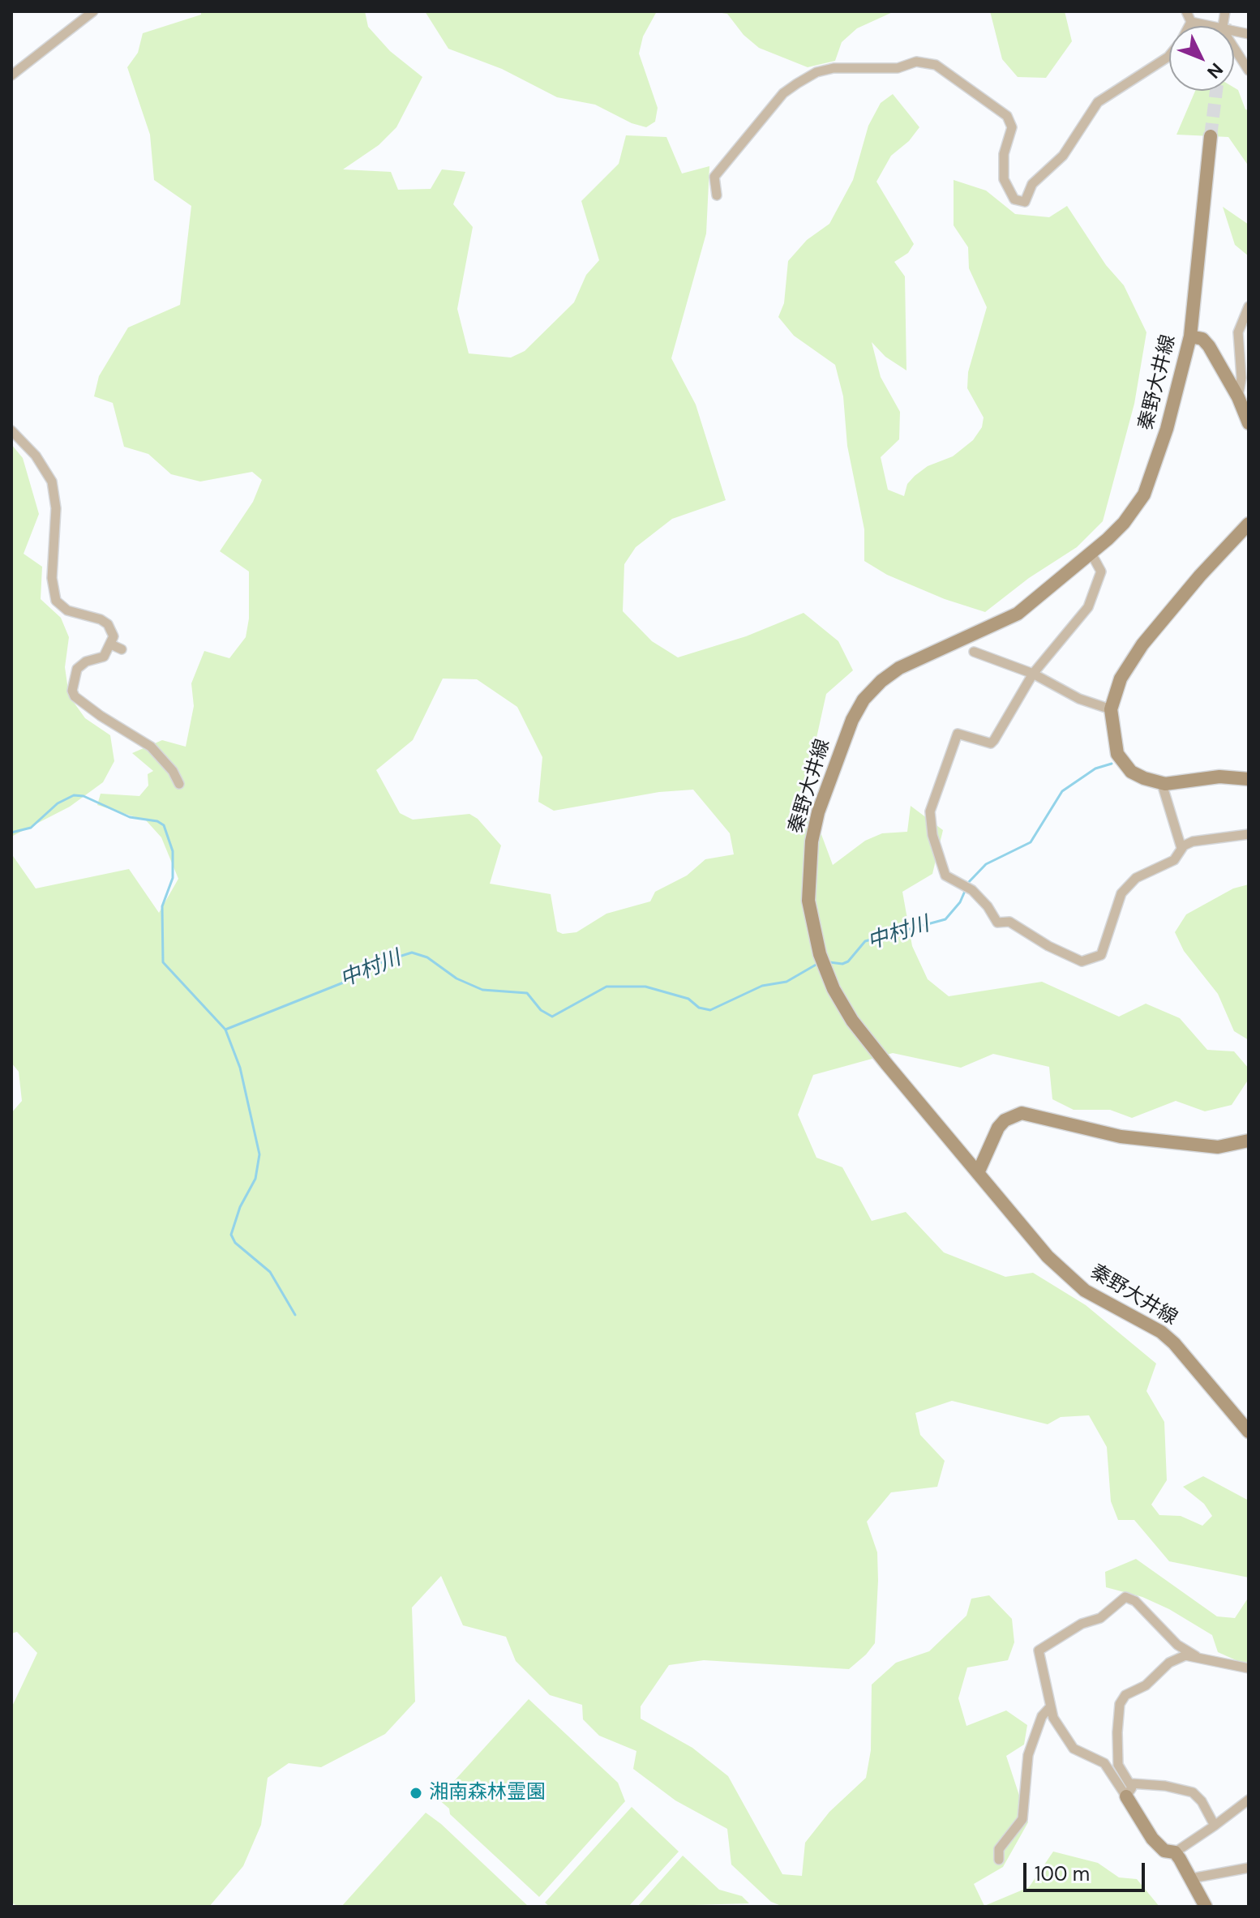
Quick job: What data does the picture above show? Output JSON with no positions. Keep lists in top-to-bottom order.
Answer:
{
  "streets": {
    "main road": ["秦野大井線"]
  },
  "water": ["中村川"],
  "places": ["湘南森林霊園"],
  "scale_bar": "100 m",
  "north": "bottom right"
}
